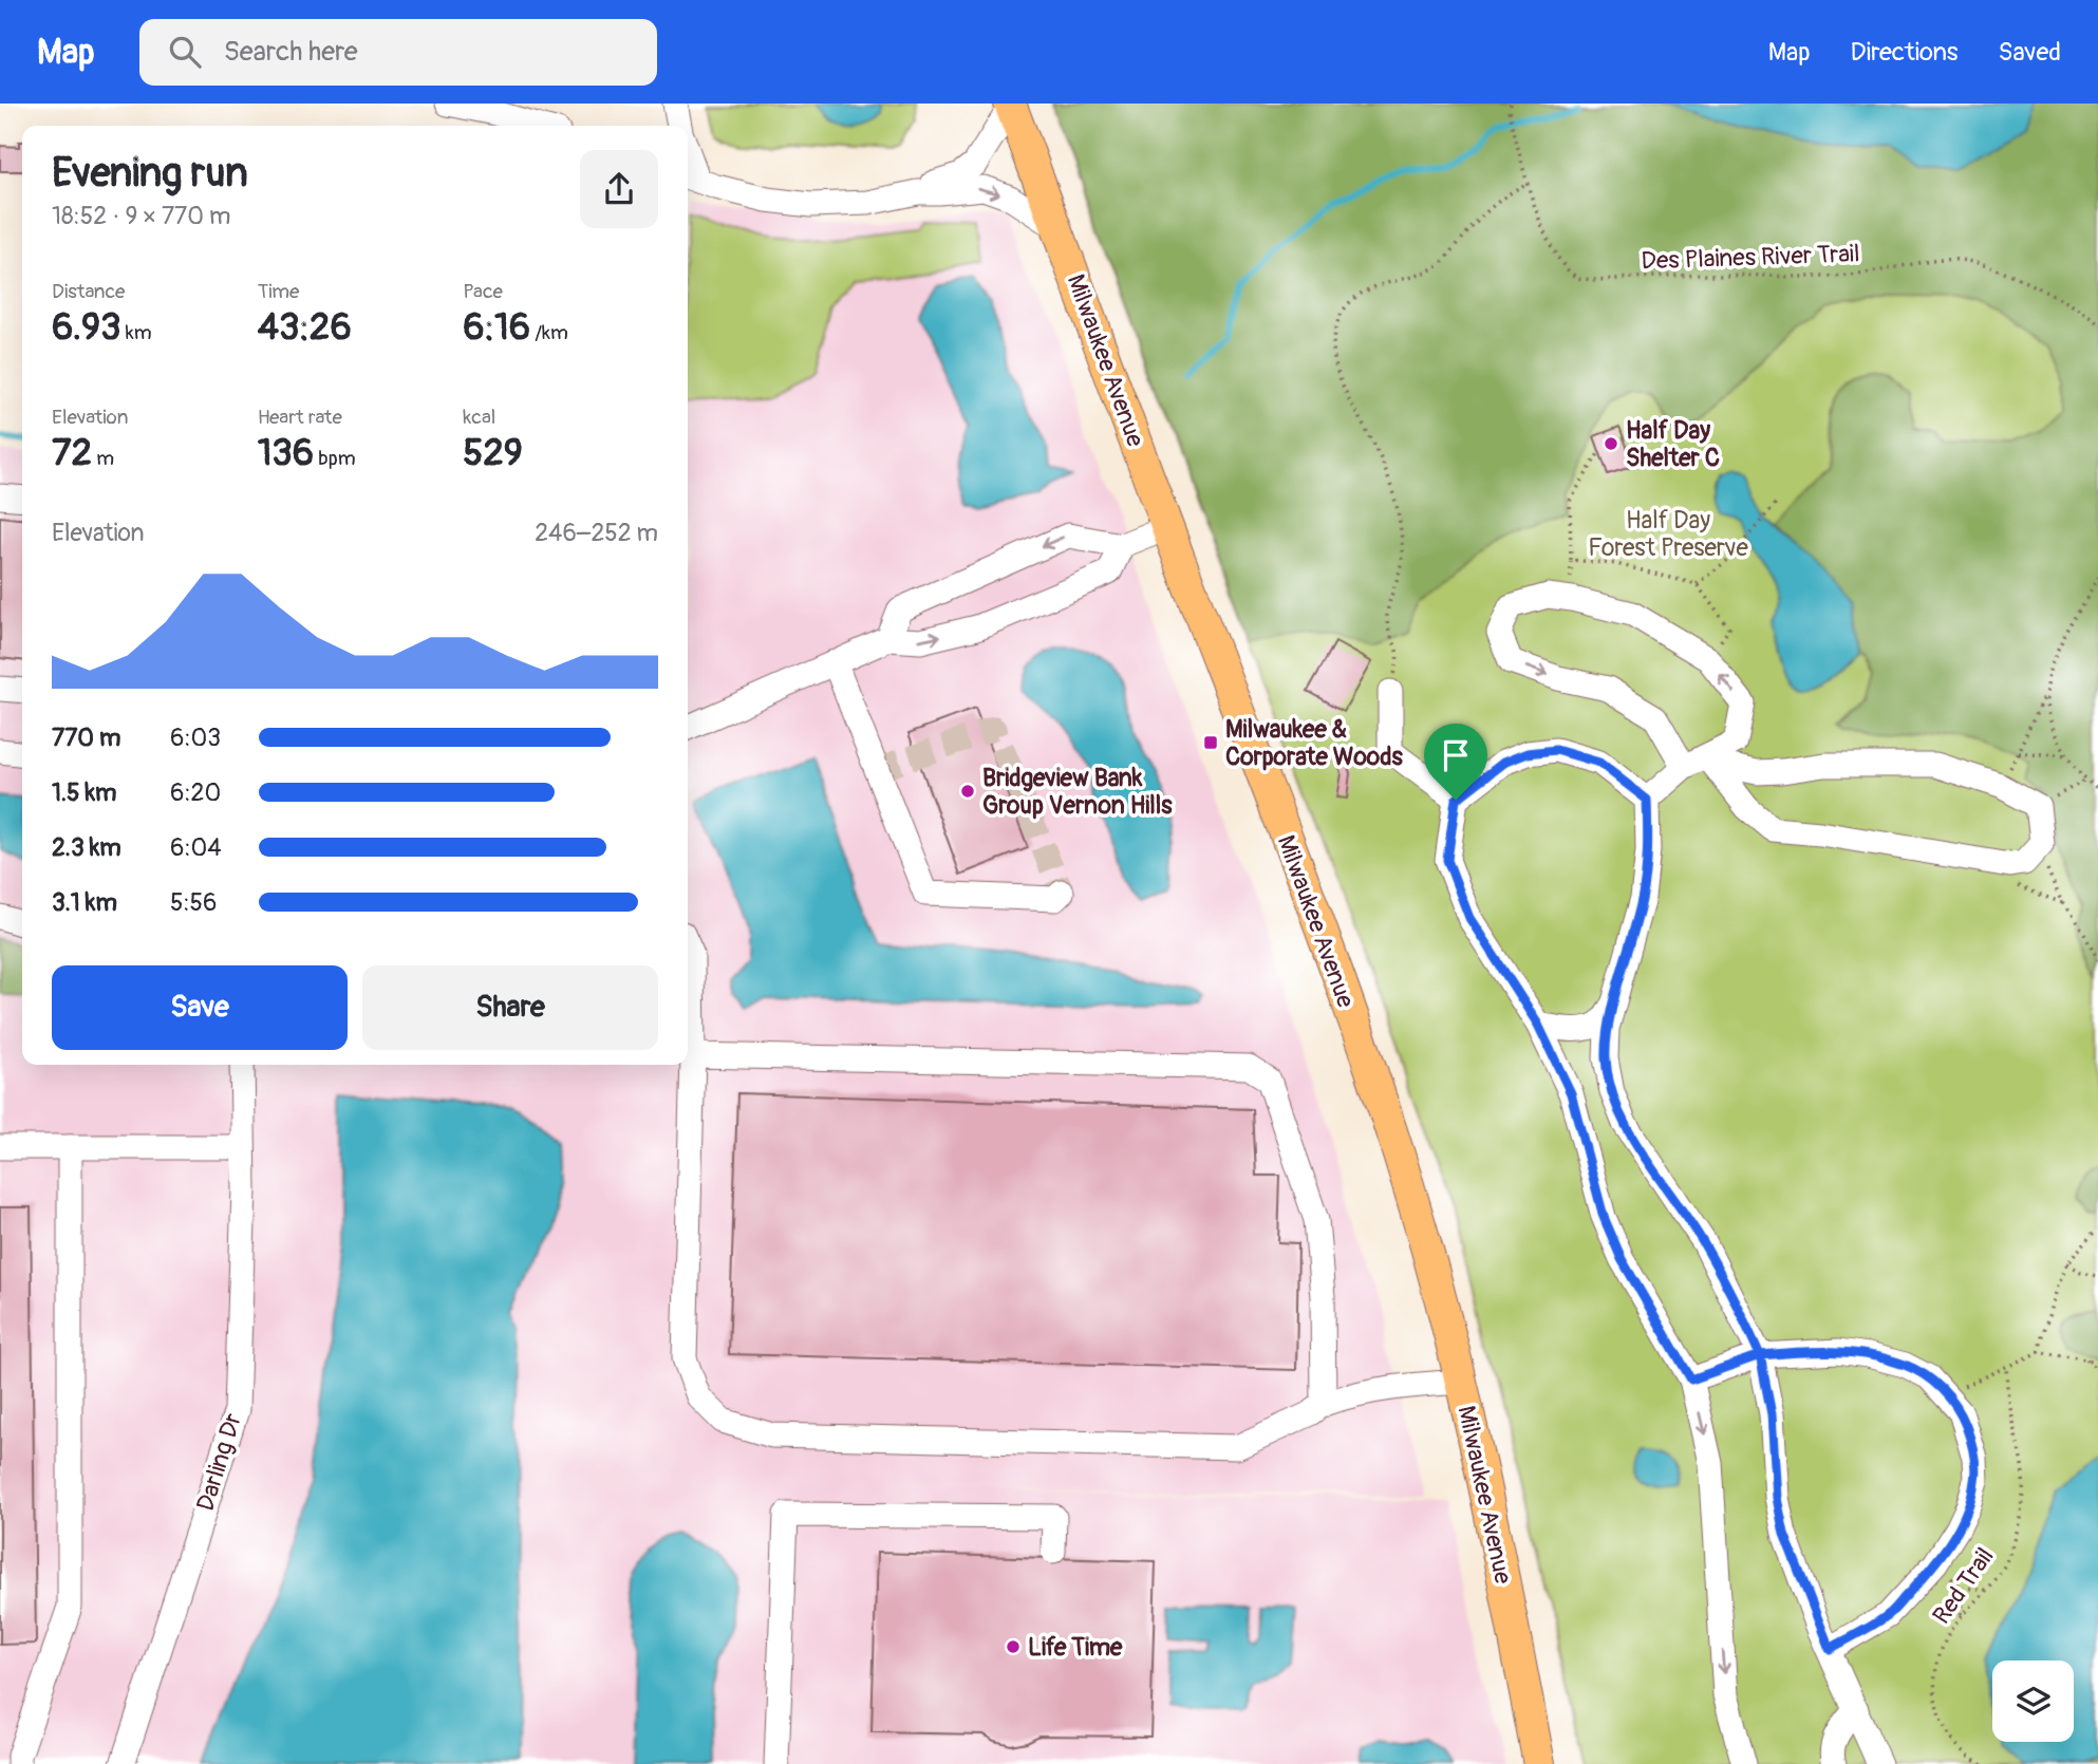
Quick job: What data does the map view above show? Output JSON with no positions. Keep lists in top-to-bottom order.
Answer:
{
  "streets": {
    "main road": ["Milwaukee Avenue"],
    "street": ["Darling Dr"],
    "path": ["Des Plaines River Trail", "Red Trail"]
  },
  "parks": ["Half Day Forest Preserve"],
  "places": {
    "other": ["Half Day Shelter C", "Bridgeview Bank Group Vernon Hills", "Life Time"],
    "transit": ["Milwaukee & Corporate Woods"]
  },
  "page": {
    "header": "Map",
    "search": "Search here",
    "nav": ["Map", "Directions", "Saved"],
    "heading": ["Evening run", "18:52 · 9 × 770 m"],
    "stats": [
      ["Distance", "6.93 km"],
      ["Time", "43:26"],
      ["Pace", "6:16 /km"],
      ["Elevation", "72 m"],
      ["Heart rate", "136 bpm"],
      ["kcal", "529"]
    ],
    "chart": ["Elevation", "246–252 m"],
    "list": [
      {
        "name": "770 m",
        "note": "6:03"
      },
      {
        "name": "1.5 km",
        "note": "6:20"
      },
      {
        "name": "2.3 km",
        "note": "6:04"
      },
      {
        "name": "3.1 km",
        "note": "5:56"
      }
    ],
    "buttons": ["Save", "Share"]
  }
}
